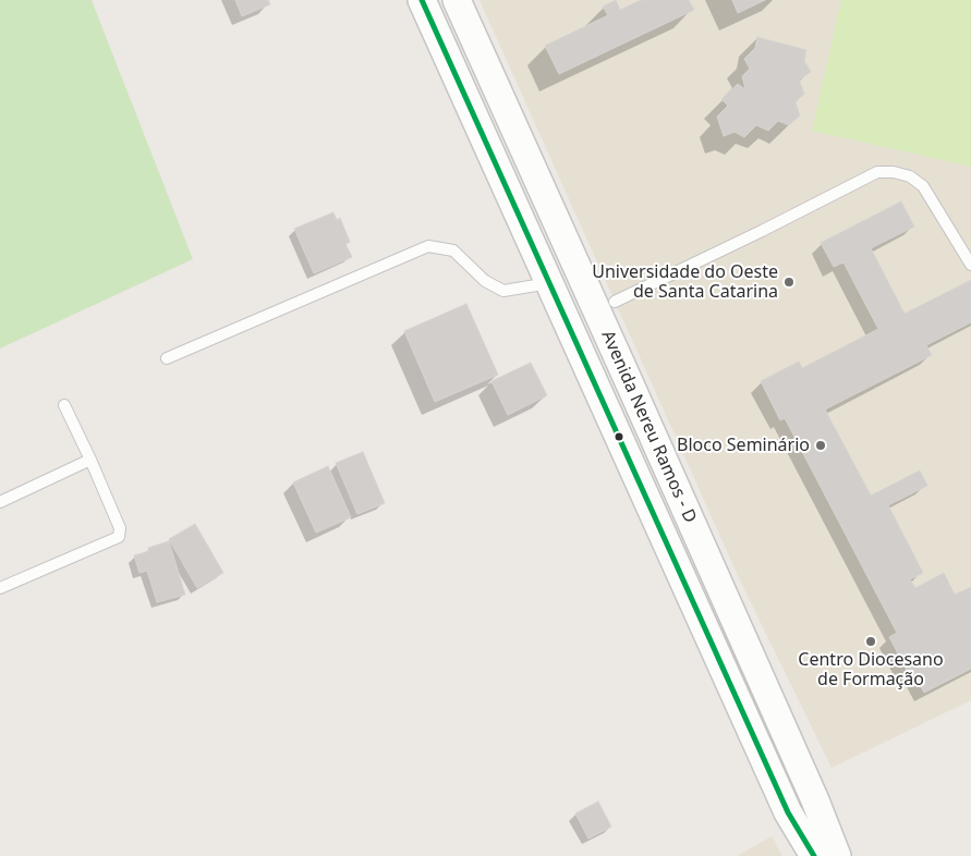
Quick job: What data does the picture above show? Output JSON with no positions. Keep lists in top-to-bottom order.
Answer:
{
  "streets": {
    "street": ["Avenida Nereu Ramos - D"]
  },
  "places": ["Universidade do Oeste de Santa Catarina", "Bloco Seminário", "Centro Diocesano de Formação"]
}
